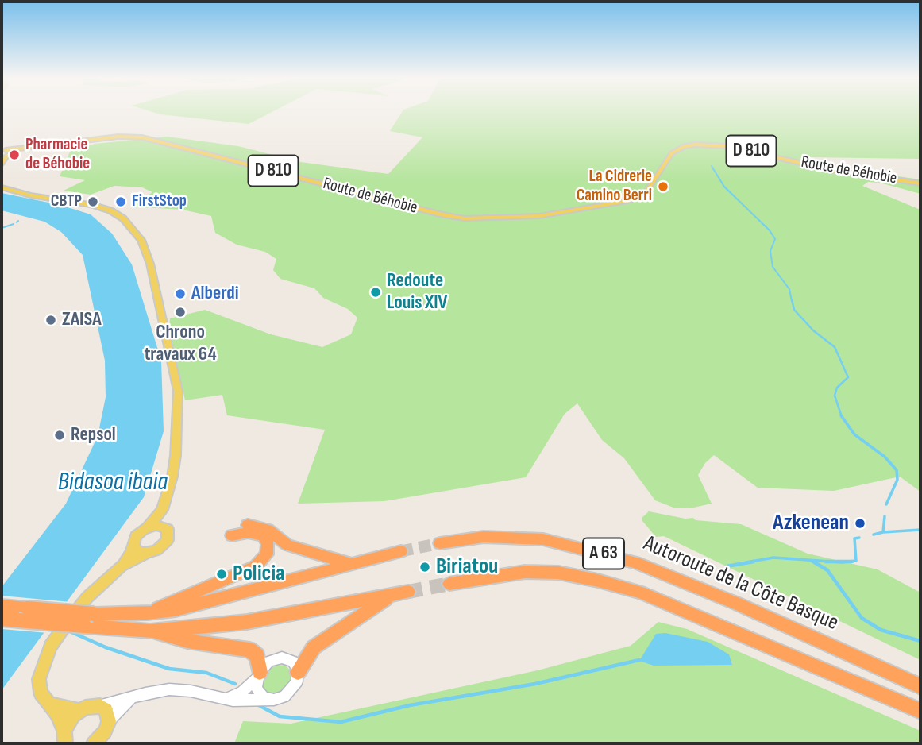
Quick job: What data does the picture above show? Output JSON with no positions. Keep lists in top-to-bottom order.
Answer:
{
  "streets": {
    "highway": ["A 63", "Autoroute de la Côte Basque"],
    "main road": ["D 810", "Route de Béhobie"]
  },
  "crossings": [
    ["D 810", "Route de Béhobie"]
  ],
  "water": ["Bidasoa ibaia"],
  "places": [
    "Pharmacie de Béhobie",
    "La Cidrerie Camino Berri",
    "CBTP",
    "FirstStop",
    "Redoute Louis XIV",
    "Alberdi",
    "Chrono travaux 64",
    "ZAISA",
    "Repsol",
    "Azkenean",
    "Biriatou",
    "Policia"
  ]
}
